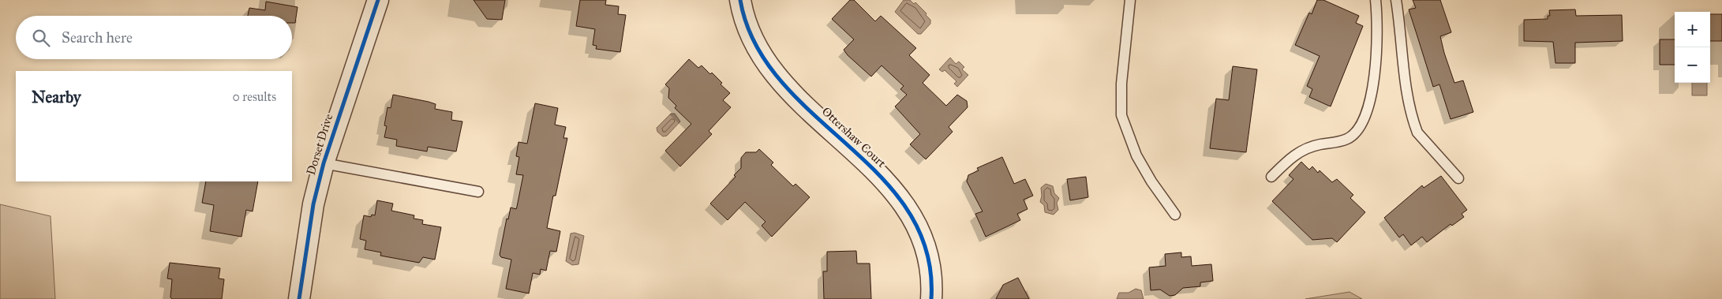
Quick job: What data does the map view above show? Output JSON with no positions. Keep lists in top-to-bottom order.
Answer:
{
  "streets": {
    "street": ["Ottershaw Court", "Dorset Drive"]
  },
  "page": {
    "map_buttons": ["+", "−"],
    "search": "Search here",
    "heading": ["Nearby", "0 results"]
  }
}
